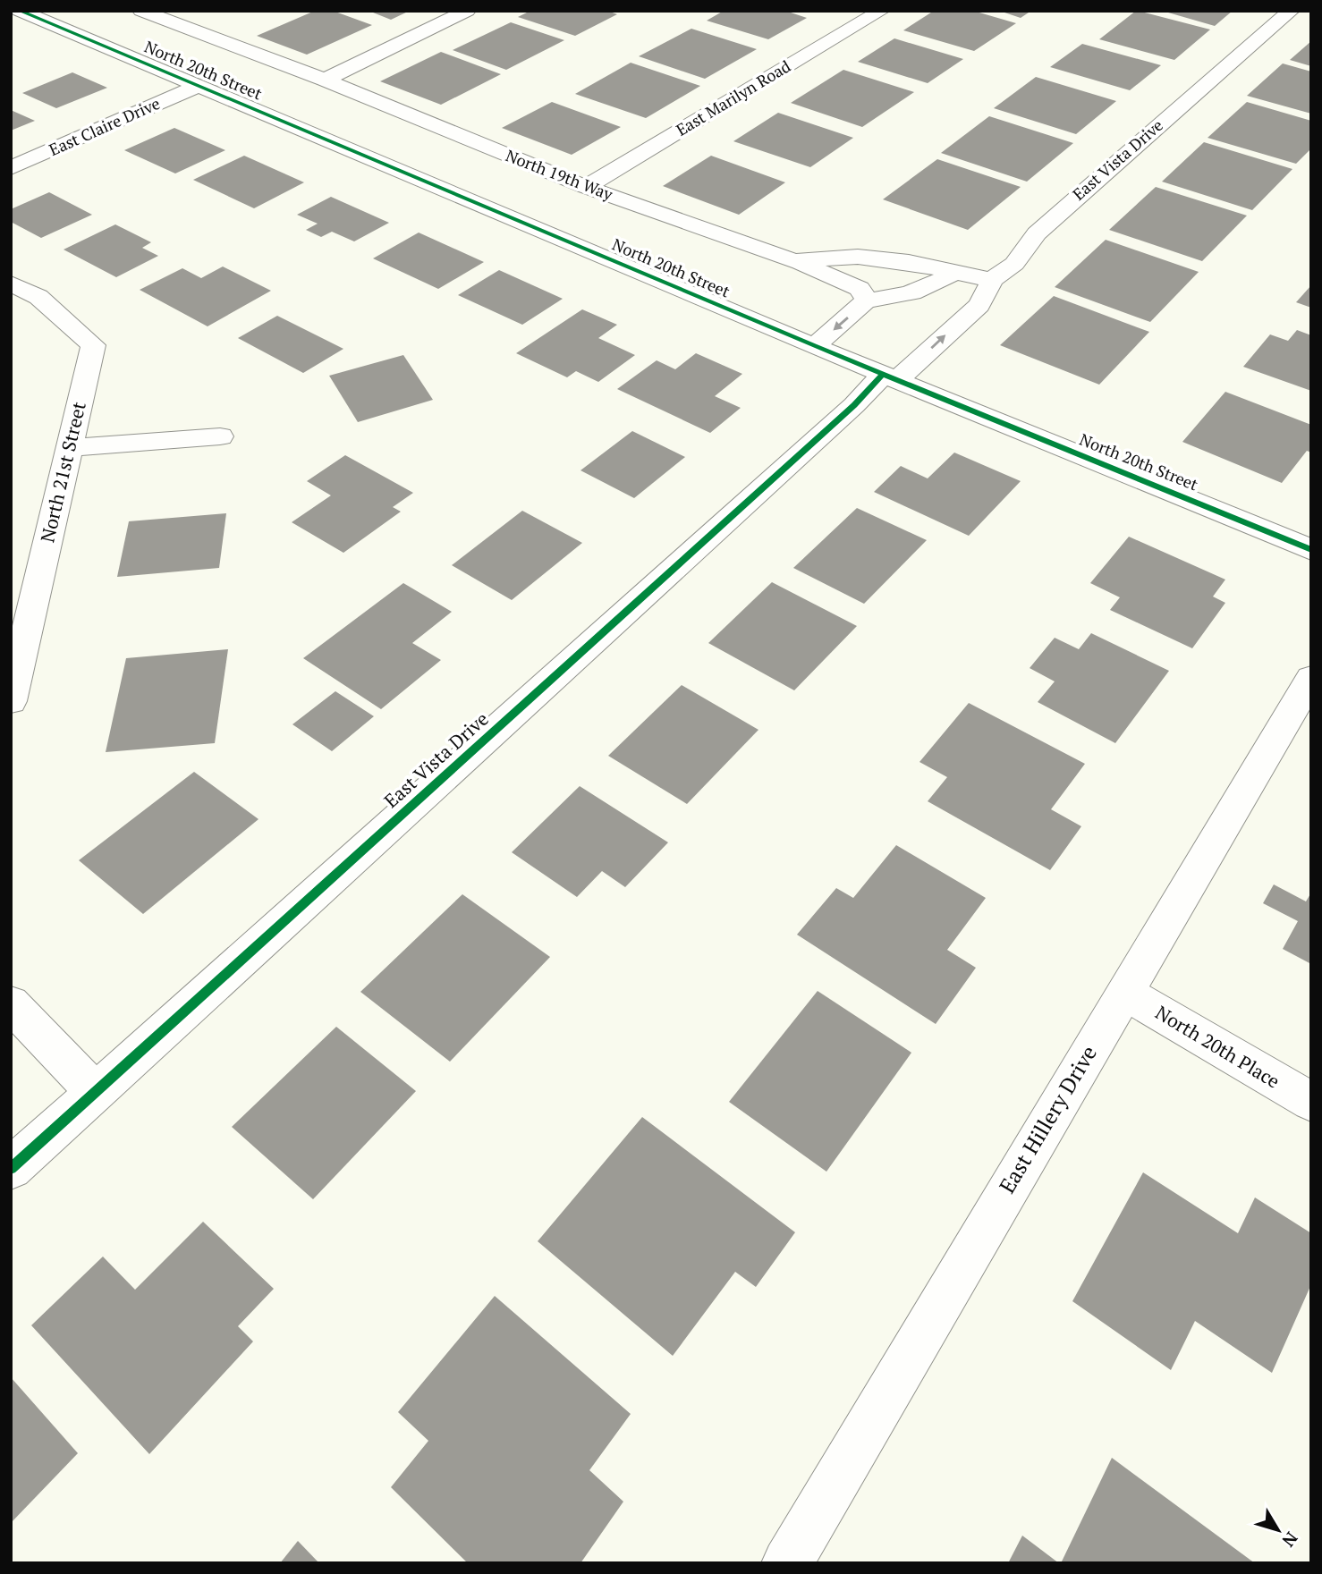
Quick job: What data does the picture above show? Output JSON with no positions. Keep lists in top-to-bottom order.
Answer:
{
  "streets": {
    "street": [
      "North 20th Street",
      "East Marilyn Road",
      "East Claire Drive",
      "East Vista Drive",
      "North 19th Way",
      "North 21st Street",
      "North 20th Place",
      "East Hillery Drive"
    ]
  },
  "crossings": [
    ["North 20th Street", "East Claire Drive"],
    ["North 20th Street", "East Vista Drive"],
    ["East Marilyn Road", "North 19th Way"],
    ["East Vista Drive", "North 19th Way"],
    ["North 20th Place", "East Hillery Drive"]
  ],
  "north": "bottom right"
}
